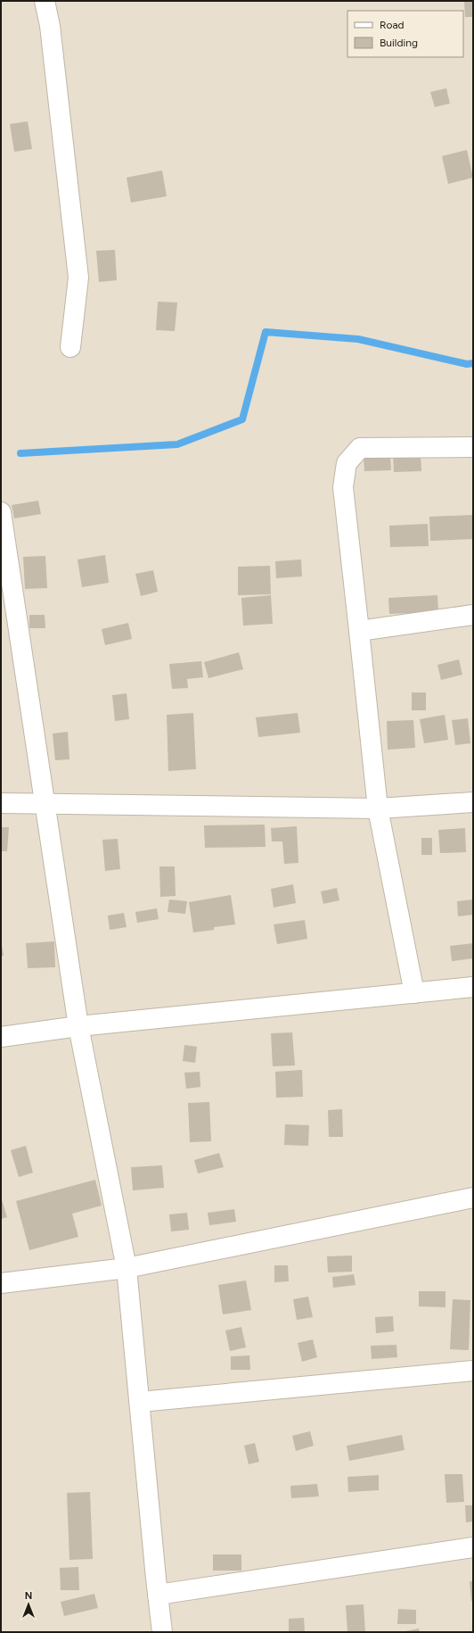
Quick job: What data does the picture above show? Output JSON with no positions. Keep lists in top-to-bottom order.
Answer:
{
  "legend": ["Road", "Building"],
  "north": "top"
}
